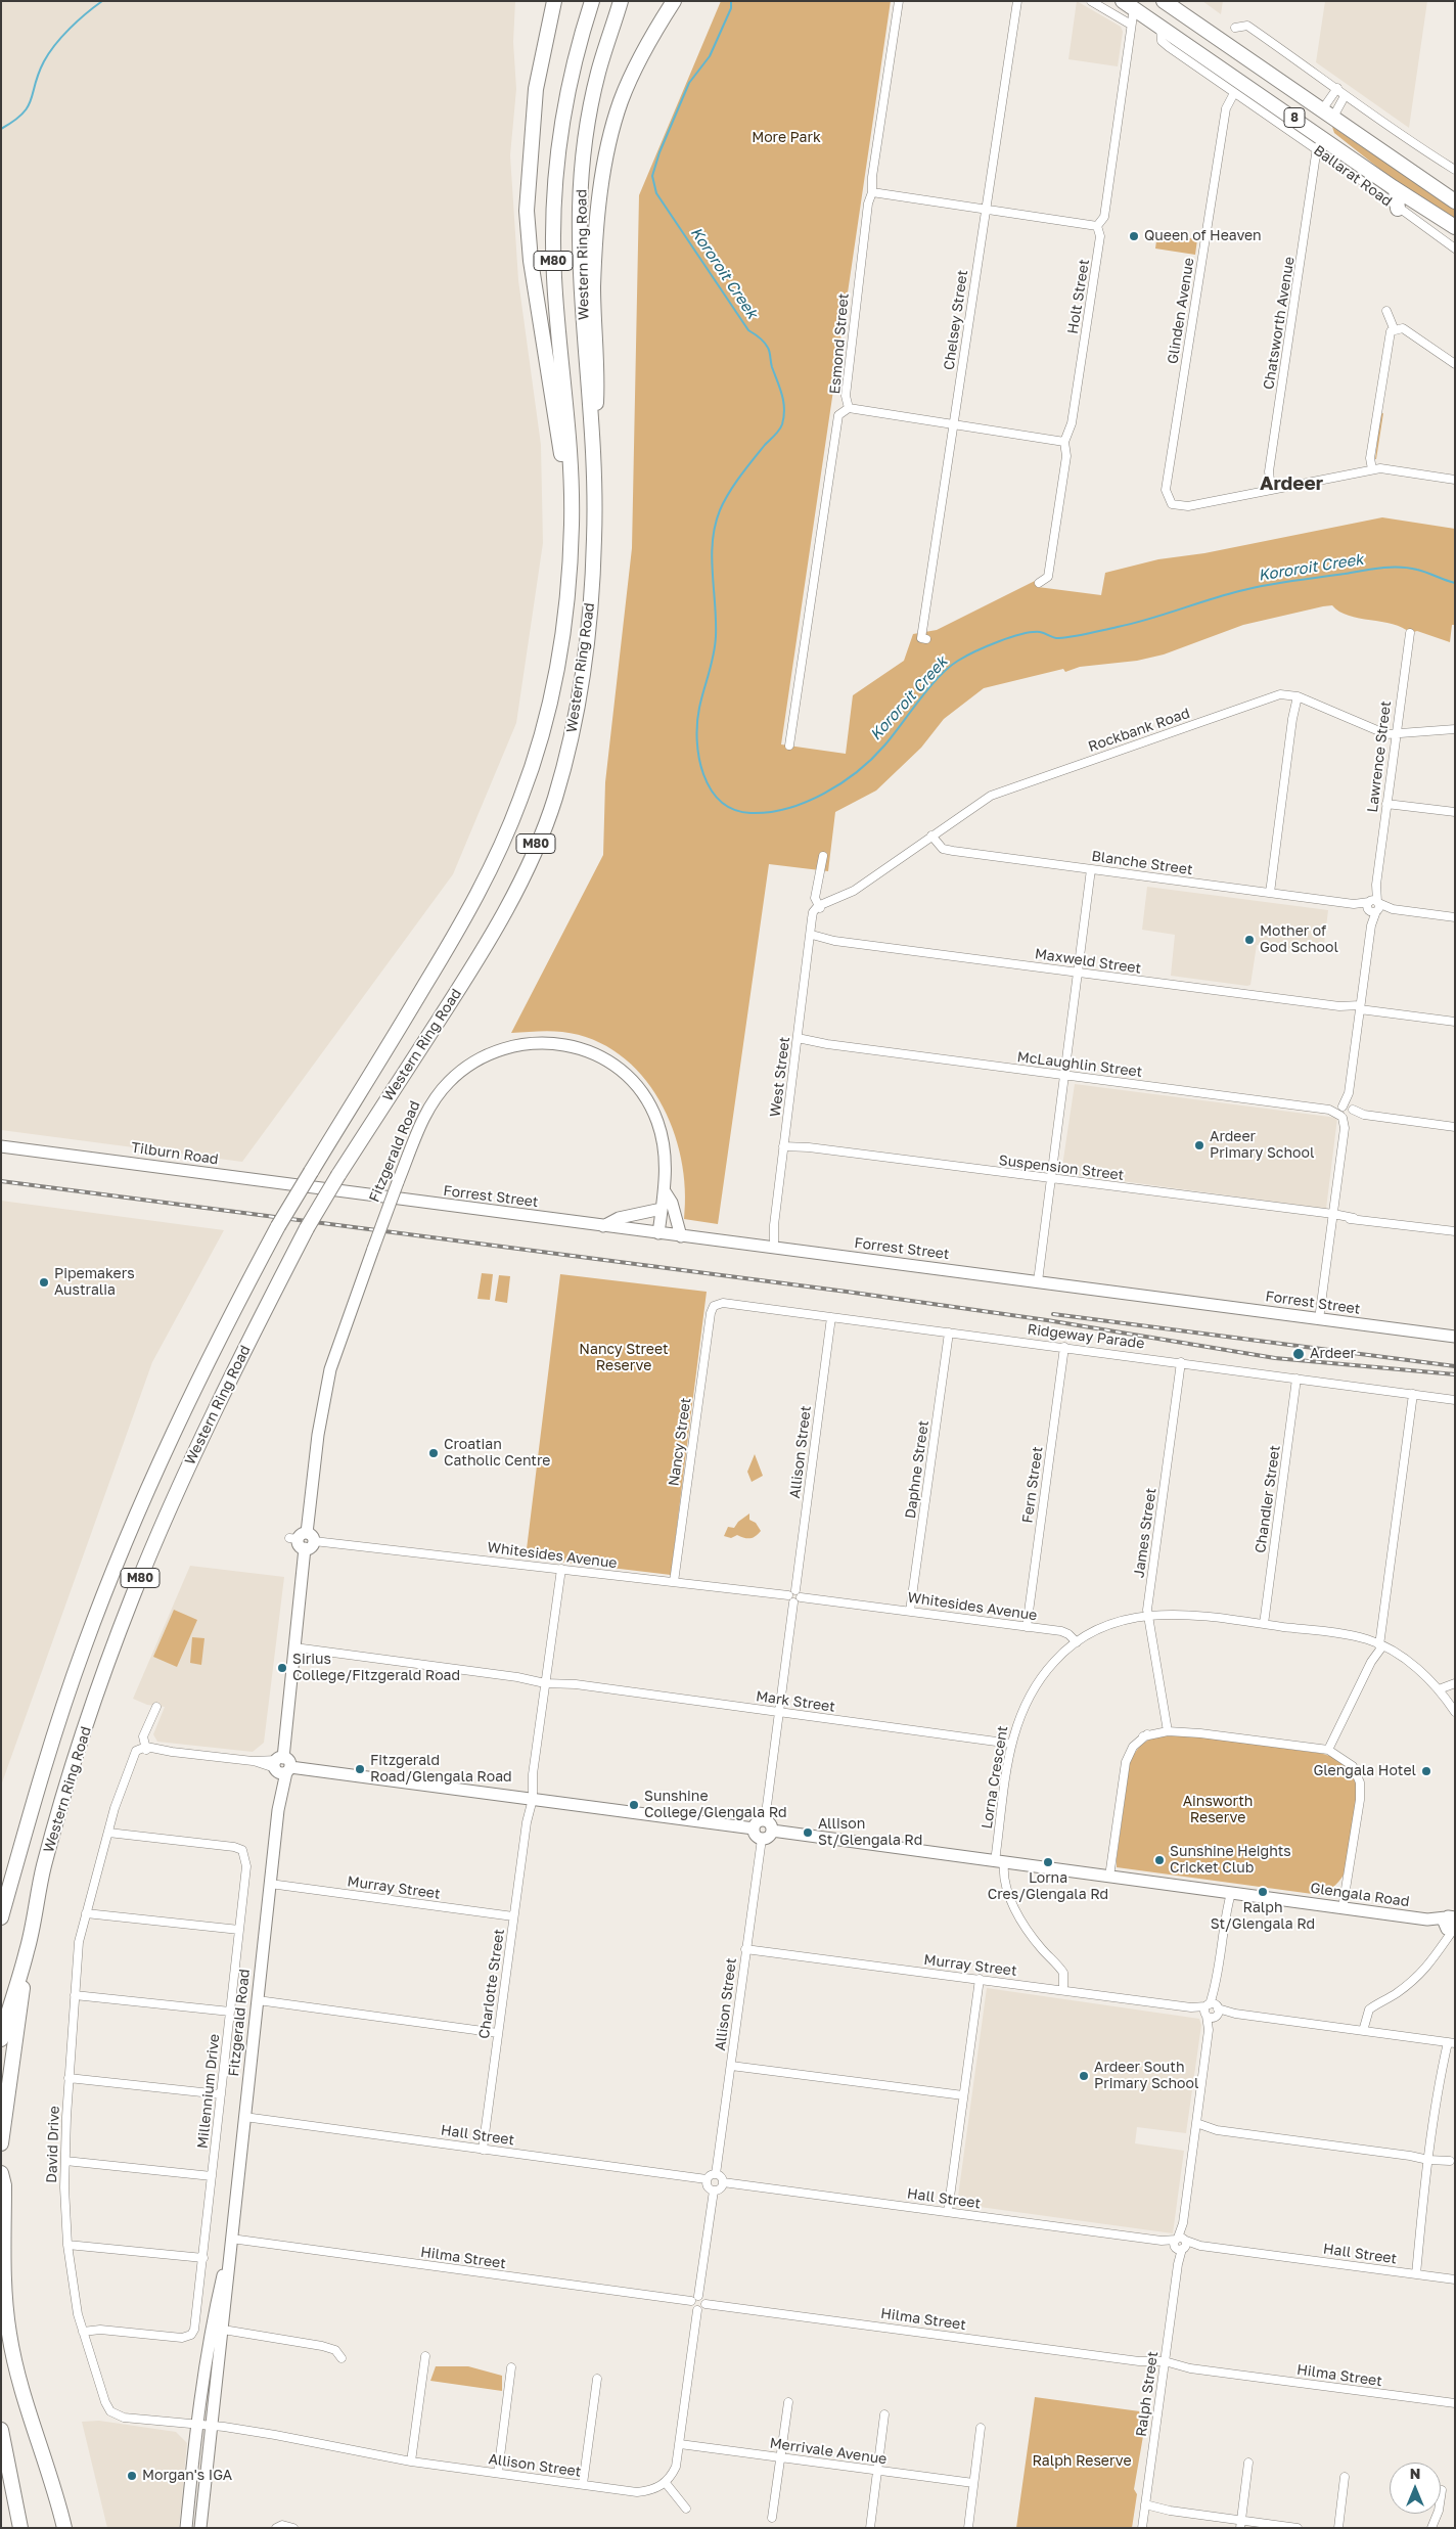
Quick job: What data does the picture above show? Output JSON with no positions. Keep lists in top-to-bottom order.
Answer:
{
  "streets": {
    "highway": [
      "8",
      "Ballarat Road",
      "Western Ring Road",
      "M80"
    ],
    "street": [
      "Holt Street",
      "Glinden Avenue",
      "Chelsey Street",
      "Chatsworth Avenue",
      "Esmond Street",
      "Rockbank Road",
      "Lawrence Street",
      "Blanche Street",
      "Maxweld Street",
      "McLaughlin Street",
      "West Street",
      "Fitzgerald Road",
      "Tilburn Road",
      "Suspension Street",
      "Forrest Street",
      "Ridgeway Parade",
      "Nancy Street",
      "Allison Street",
      "Daphne Street",
      "Fern Street",
      "Chandler Street",
      "James Street",
      "Whitesides Avenue",
      "Mark Street",
      "Lorna Crescent",
      "Murray Street",
      "Glengala Road",
      "Charlotte Street",
      "Millennium Drive",
      "Hall Street",
      "David Drive",
      "Hilma Street",
      "Ralph Street",
      "Merrivale Avenue"
    ]
  },
  "crossings": [
    ["Ballarat Road", "Holt Street"],
    ["Ballarat Road", "Glinden Avenue"],
    ["Ballarat Road", "Chatsworth Avenue"],
    ["Glinden Avenue", "Chatsworth Avenue"],
    ["Rockbank Road", "Lawrence Street"],
    ["Rockbank Road", "Blanche Street"],
    ["Rockbank Road", "West Street"],
    ["Lawrence Street", "Blanche Street"],
    ["Lawrence Street", "Maxweld Street"],
    ["Lawrence Street", "McLaughlin Street"],
    ["Lawrence Street", "Suspension Street"],
    ["Lawrence Street", "Forrest Street"],
    ["Maxweld Street", "West Street"],
    ["McLaughlin Street", "West Street"],
    ["West Street", "Suspension Street"],
    ["West Street", "Forrest Street"],
    ["Fitzgerald Road", "Forrest Street"],
    ["Fitzgerald Road", "Whitesides Avenue"],
    ["Fitzgerald Road", "Mark Street"],
    ["Fitzgerald Road", "Murray Street"],
    ["Fitzgerald Road", "Hall Street"],
    ["Fitzgerald Road", "David Drive"],
    ["Fitzgerald Road", "Hilma Street"],
    ["Tilburn Road", "Forrest Street"],
    ["Ridgeway Parade", "Nancy Street"],
    ["Ridgeway Parade", "Allison Street"],
    ["Ridgeway Parade", "Daphne Street"],
    ["Ridgeway Parade", "Fern Street"],
    ["Ridgeway Parade", "Chandler Street"],
    ["Ridgeway Parade", "James Street"],
    ["Nancy Street", "Whitesides Avenue"],
    ["Allison Street", "Whitesides Avenue"],
    ["Allison Street", "Murray Street"],
    ["Allison Street", "Glengala Road"],
    ["Allison Street", "Hall Street"],
    ["Allison Street", "David Drive"],
    ["Daphne Street", "Whitesides Avenue"],
    ["Fern Street", "Whitesides Avenue"],
    ["James Street", "Lorna Crescent"],
    ["Whitesides Avenue", "Lorna Crescent"],
    ["Whitesides Avenue", "Charlotte Street"],
    ["Mark Street", "Lorna Crescent"],
    ["Mark Street", "Charlotte Street"],
    ["Lorna Crescent", "Murray Street"],
    ["Lorna Crescent", "Glengala Road"],
    ["Murray Street", "Charlotte Street"],
    ["Murray Street", "Ralph Street"],
    ["Glengala Road", "Ralph Street"],
    ["Charlotte Street", "Hall Street"],
    ["Millennium Drive", "David Drive"],
    ["Hall Street", "Ralph Street"],
    ["Hilma Street", "Ralph Street"]
  ],
  "districts": ["Ardeer"],
  "water": ["Kororoit Creek"],
  "parks": [
    "More Park",
    "Nancy Street Reserve",
    "Ainsworth Reserve",
    "Ralph Reserve"
  ],
  "places": [
    "Queen of Heaven",
    "Mother of God School",
    "Ardeer Primary School",
    "Pipemakers Australia",
    "Ardeer",
    "Croatian Catholic Centre",
    "Sirius College/Fitzgerald Road",
    "Fitzgerald Road/Glengala Road",
    "Glengala Hotel",
    "Sunshine College/Glengala Rd",
    "Allison St/Glengala Rd",
    "Sunshine Heights Cricket Club",
    "Lorna Cres/Glengala Rd",
    "Ralph St/Glengala Rd",
    "Ardeer South Primary School",
    "Morgan's IGA"
  ],
  "north": "top"
}
